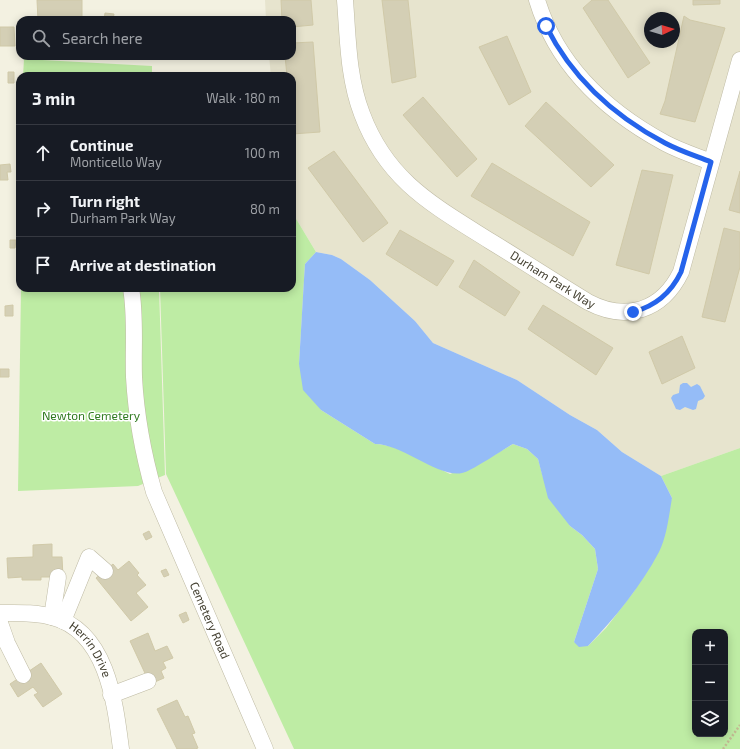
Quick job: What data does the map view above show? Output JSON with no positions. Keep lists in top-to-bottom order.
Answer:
{
  "streets": {
    "street": ["Durham Park Way", "Cemetery Road", "Herrin Drive"]
  },
  "parks": ["Newton Cemetery"],
  "north": "right",
  "page": {
    "search": "Search here",
    "heading": ["3 min", "Walk · 180 m"],
    "list": [
      ["Continue", "Monticello Way", "100 m"],
      ["Turn right", "Durham Park Way", "80 m"],
      "Arrive at destination"
    ],
    "map_buttons": ["+", "−"]
  }
}
